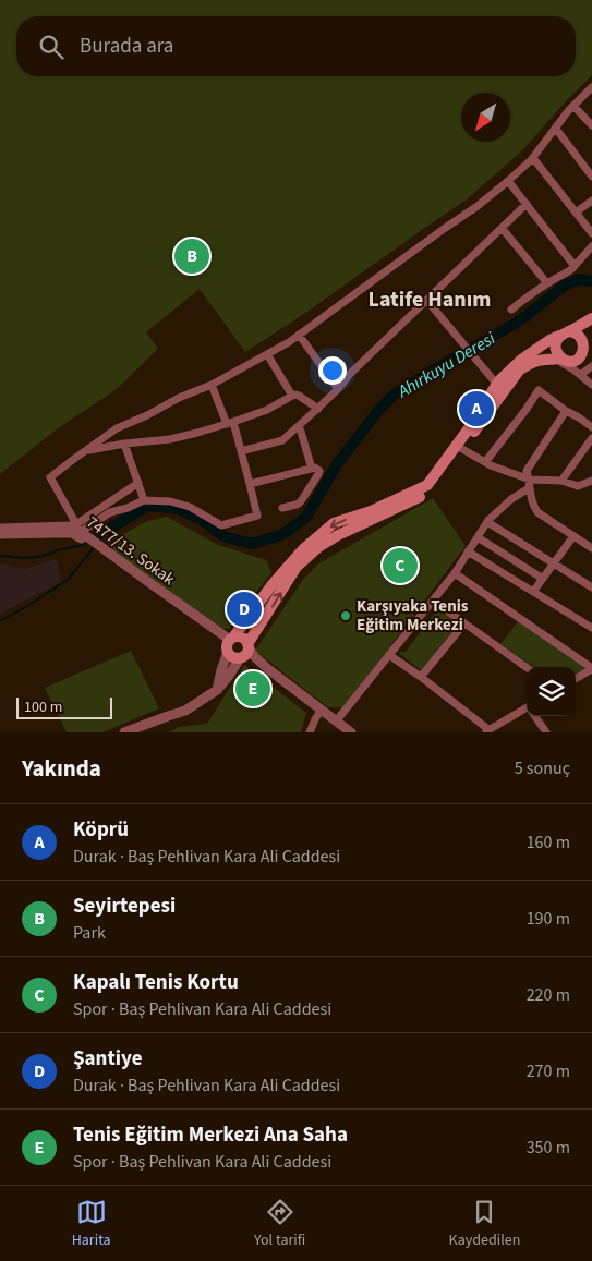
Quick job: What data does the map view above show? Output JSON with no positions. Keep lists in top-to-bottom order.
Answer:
{
  "streets": {
    "street": ["7477/13. Sokak"]
  },
  "districts": ["Latife Hanım"],
  "water": ["Ahırkuyu Deresi"],
  "places": ["Karşıyaka Tenis Eğitim Merkezi"],
  "scale_bar": "100 m",
  "north": "bottom left",
  "page": {
    "search": "Burada ara",
    "pins": [
      "B",
      "A",
      "C",
      "D",
      "E"
    ],
    "scale": "100 m",
    "heading": ["Yakında", "5 sonuç"],
    "list": [
      {
        "mark": "A",
        "name": "Köprü",
        "note": "Durak · Baş Pehlivan Kara Ali Caddesi",
        "value": "160 m"
      },
      {
        "mark": "B",
        "name": "Seyirtepesi",
        "note": "Park",
        "value": "190 m"
      },
      {
        "mark": "C",
        "name": "Kapalı Tenis Kortu",
        "note": "Spor · Baş Pehlivan Kara Ali Caddesi",
        "value": "220 m"
      },
      {
        "mark": "D",
        "name": "Şantiye",
        "note": "Durak · Baş Pehlivan Kara Ali Caddesi",
        "value": "270 m"
      },
      {
        "mark": "E",
        "name": "Tenis Eğitim Merkezi Ana Saha",
        "note": "Spor · Baş Pehlivan Kara Ali Caddesi",
        "value": "350 m"
      }
    ],
    "nav": ["Harita", "Yol tarifi", "Kaydedilen"]
  }
}
